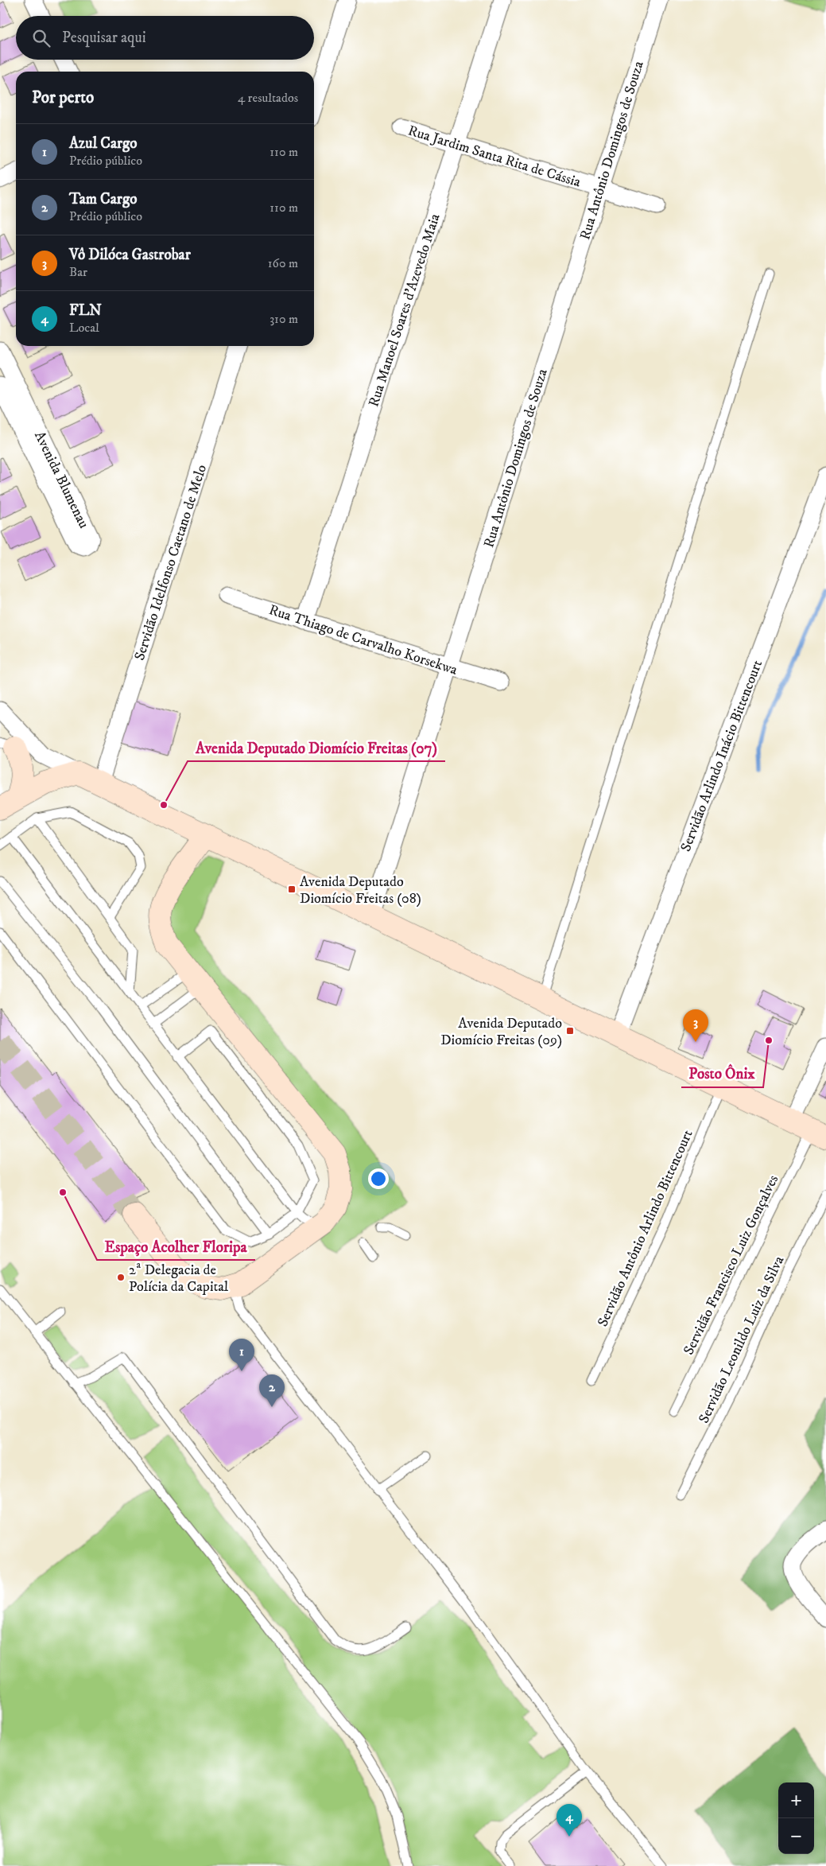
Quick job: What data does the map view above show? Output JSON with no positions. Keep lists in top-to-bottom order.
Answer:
{
  "streets": {
    "street": [
      "Rua Antônio Domingos de Souza",
      "Rua Jardim Santa Rita de Cássia",
      "Rua Manoel Soares d'Azevedo Maia",
      "Avenida Blumenau",
      "Servidão Idelfonso Caetano de Melo",
      "Rua Thiago de Carvalho Korsekwa",
      "Servidão Arlindo Inácio Bittencourt"
    ],
    "lane": ["Servidão Antônio Arlindo Bittencourt", "Servidão Francisco Luiz Gonçalves", "Servidão Leonildo Luiz da Silva"]
  },
  "crossings": [
    ["Rua Antônio Domingos de Souza", "Rua Jardim Santa Rita de Cássia"],
    ["Rua Antônio Domingos de Souza", "Rua Thiago de Carvalho Korsekwa"],
    ["Rua Jardim Santa Rita de Cássia", "Rua Manoel Soares d'Azevedo Maia"],
    ["Rua Manoel Soares d'Azevedo Maia", "Rua Thiago de Carvalho Korsekwa"]
  ],
  "places": {
    "other": [
      "Avenida Deputado Diomício Freitas (07)",
      "Posto Ônix",
      "Espaço Acolher Floripa",
      "2ª Delegacia de Polícia da Capital"
    ],
    "transit": ["Avenida Deputado Diomício Freitas (08)", "Avenida Deputado Diomício Freitas (09)"]
  },
  "page": {
    "search": "Pesquisar aqui",
    "heading": ["Por perto", "4 resultados"],
    "list": [
      {
        "mark": "1",
        "name": "Azul Cargo",
        "note": "Prédio público",
        "value": "110 m"
      },
      {
        "mark": "2",
        "name": "Tam Cargo",
        "note": "Prédio público",
        "value": "110 m"
      },
      {
        "mark": "3",
        "name": "Vô Dilóca Gastrobar",
        "note": "Bar",
        "value": "160 m"
      },
      {
        "mark": "4",
        "name": "FLN",
        "note": "Local",
        "value": "310 m"
      }
    ],
    "pins": [
      "3",
      "1",
      "2",
      "4"
    ],
    "map_buttons": ["+", "−"]
  }
}
